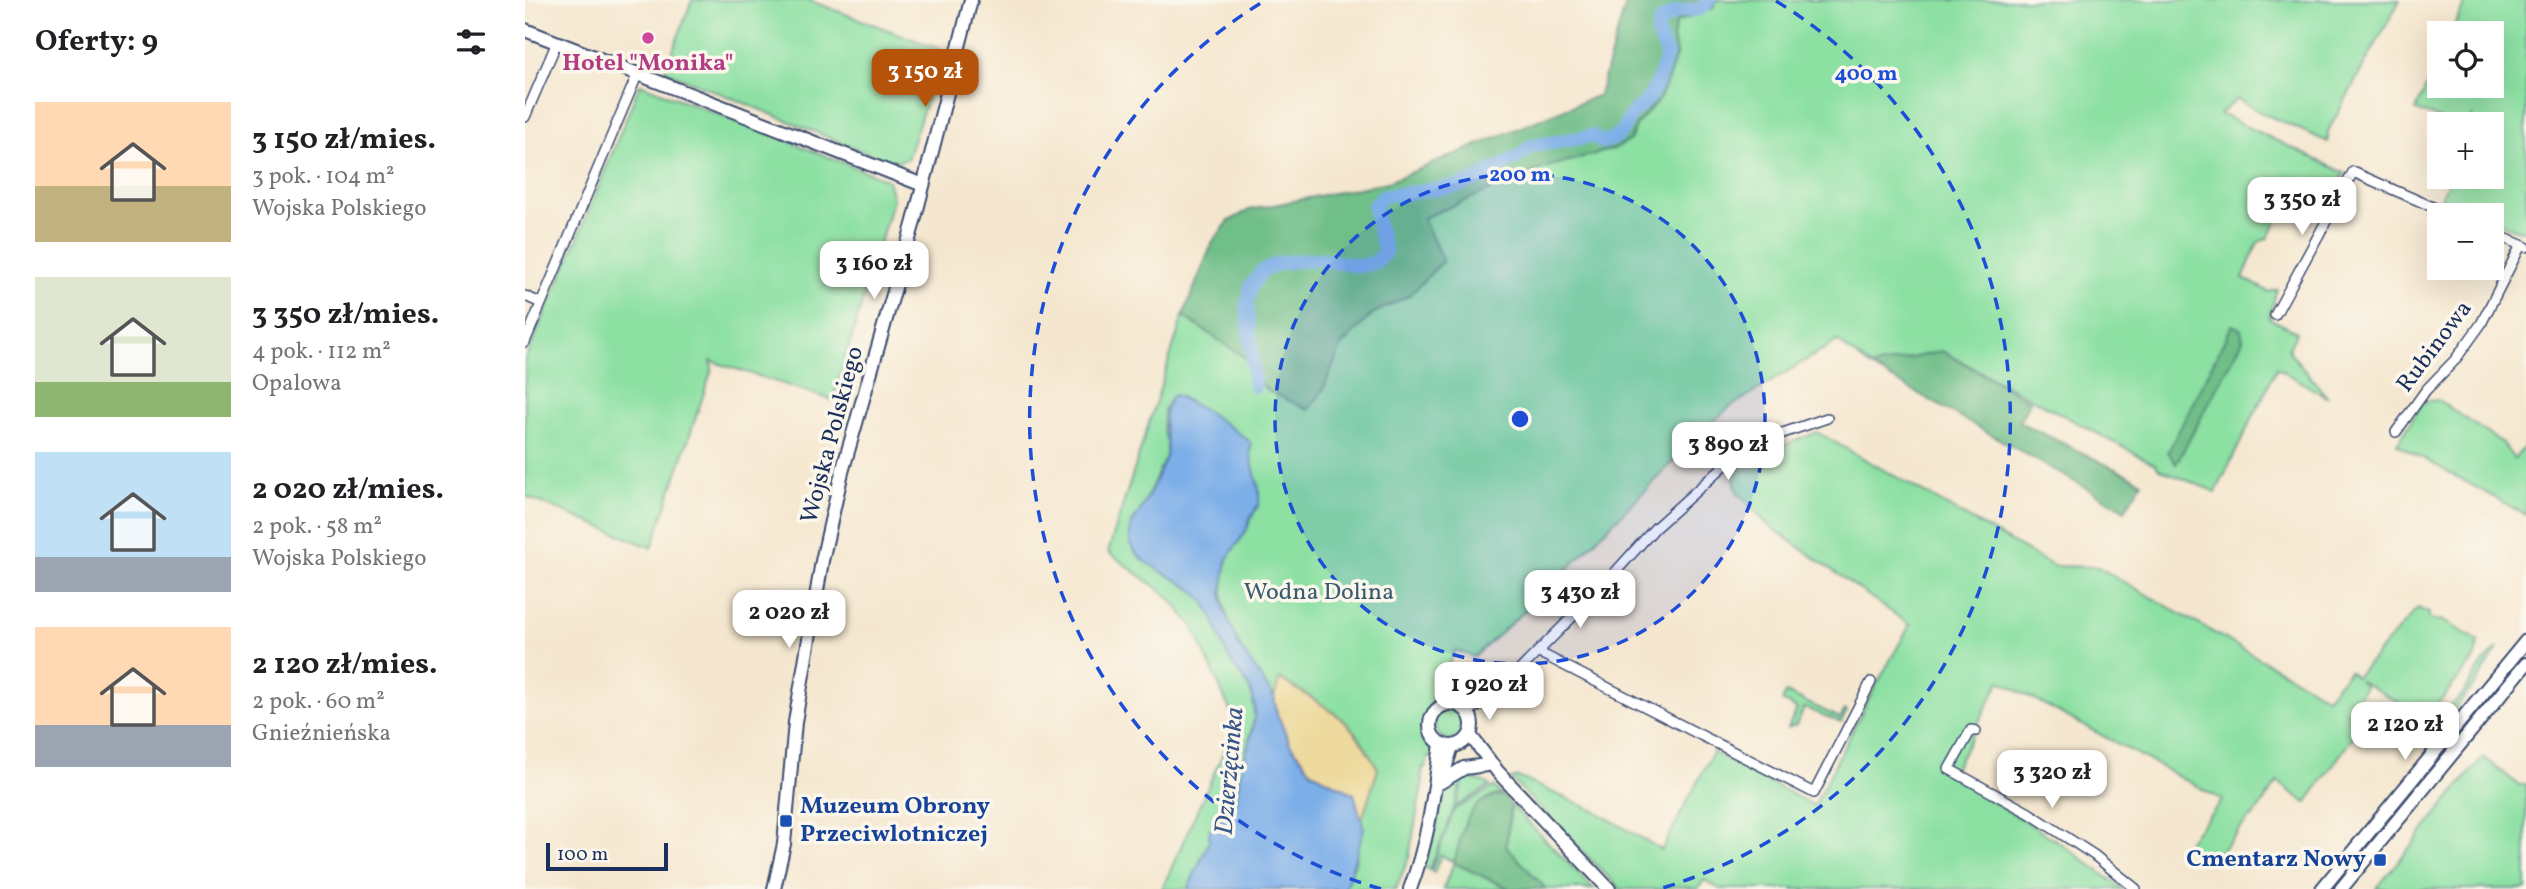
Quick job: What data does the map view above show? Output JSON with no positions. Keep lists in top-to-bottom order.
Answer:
{
  "streets": {
    "street": ["Rubinowa", "Wojska Polskiego"]
  },
  "water": ["Dzierżęcinka"],
  "parks": ["Wodna Dolina"],
  "places": {
    "other": ["Hotel \"Monika\""],
    "transit": ["Muzeum Obrony Przeciwlotniczej", "Cmentarz Nowy"]
  },
  "scale_bar": "100 m",
  "page": {
    "heading": "Oferty: 9",
    "map_buttons": ["+", "−"],
    "price": [
      "3 150 zł",
      "3 350 zł",
      "3 160 zł",
      "3 890 zł",
      "3 430 zł",
      "2 020 zł",
      "1 920 zł",
      "2 120 zł",
      "3 320 zł"
    ],
    "list": [
      {
        "name": "3 150 zł/mies.",
        "note": "3 pok. · 104 m² · Wojska Polskiego"
      },
      {
        "name": "3 350 zł/mies.",
        "note": "4 pok. · 112 m² · Opalowa"
      },
      {
        "name": "2 020 zł/mies.",
        "note": "2 pok. · 58 m² · Wojska Polskiego"
      },
      {
        "name": "2 120 zł/mies.",
        "note": "2 pok. · 60 m² · Gnieźnieńska"
      }
    ],
    "scale": "100 m"
  },
  "rings": ["400 m", "200 m"]
}
